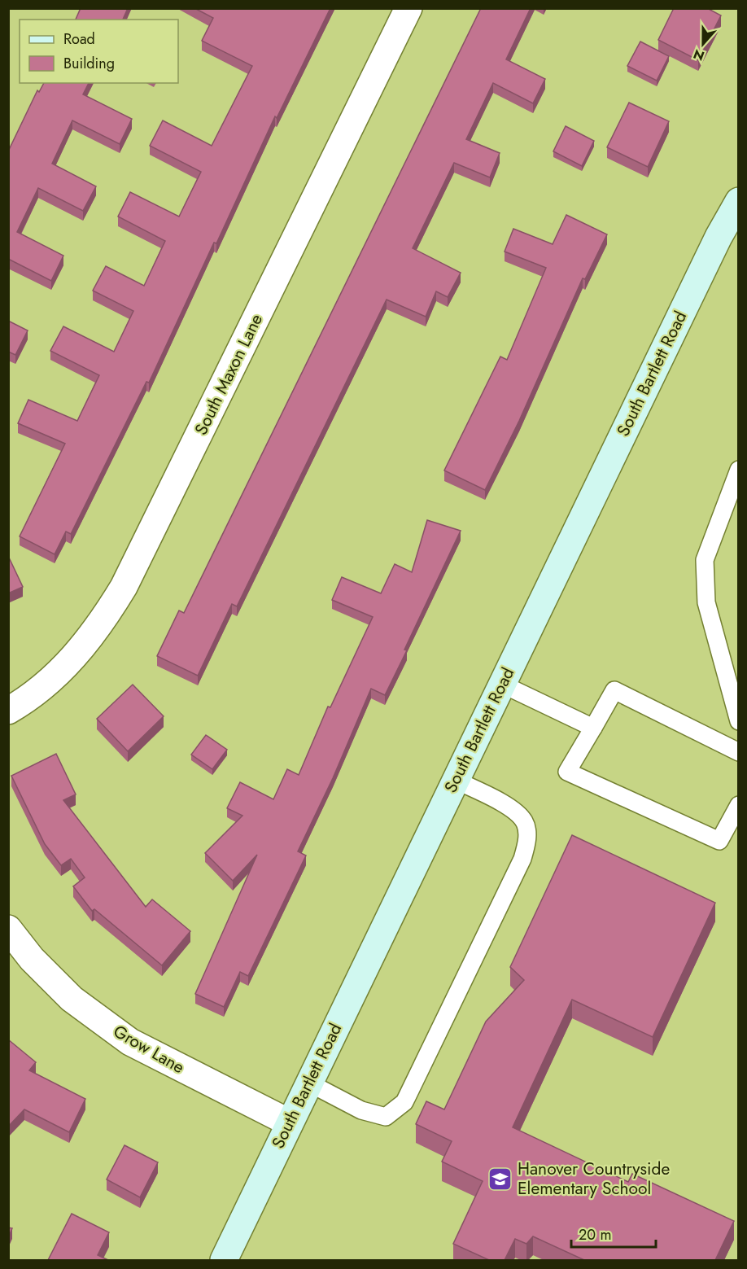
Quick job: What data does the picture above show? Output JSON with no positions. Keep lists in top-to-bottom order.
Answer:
{
  "streets": {
    "main road": ["South Bartlett Road"],
    "street": ["South Maxon Lane", "Grow Lane"]
  },
  "crossings": [
    ["South Bartlett Road", "Grow Lane"]
  ],
  "places": {
    "school or university": ["Hanover Countryside Elementary School"]
  },
  "legend": ["Road", "Building"],
  "scale_bar": "20 m",
  "north": "bottom"
}
